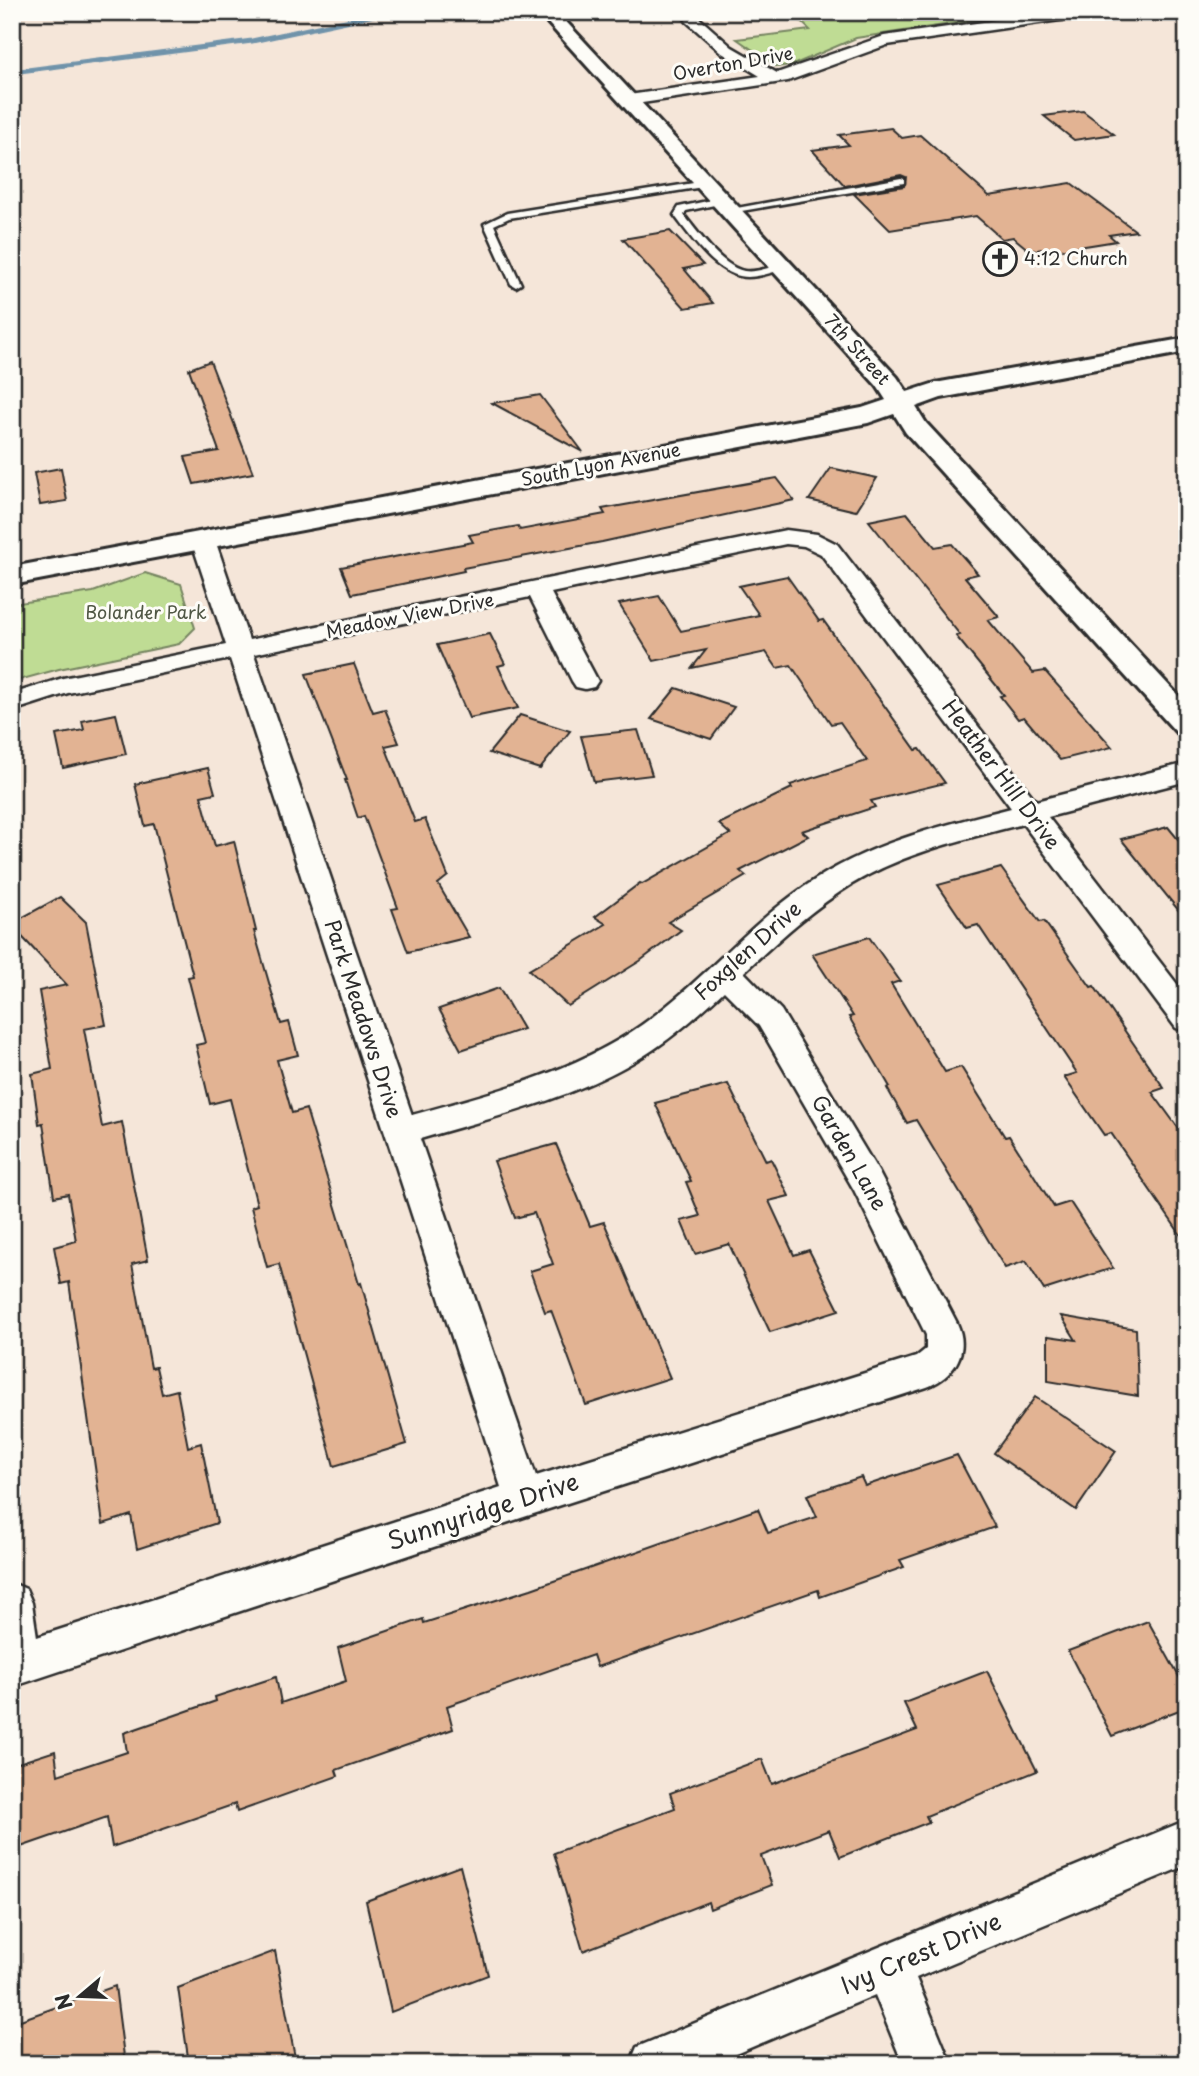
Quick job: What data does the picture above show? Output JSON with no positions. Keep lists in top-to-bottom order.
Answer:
{
  "streets": {
    "street": [
      "Overton Drive",
      "7th Street",
      "South Lyon Avenue",
      "Meadow View Drive",
      "Heather Hill Drive",
      "Foxglen Drive",
      "Park Meadows Drive",
      "Garden Lane",
      "Sunnyridge Drive",
      "Ivy Crest Drive"
    ]
  },
  "crossings": [
    ["Overton Drive", "7th Street"],
    ["7th Street", "South Lyon Avenue"],
    ["South Lyon Avenue", "Park Meadows Drive"],
    ["Meadow View Drive", "Heather Hill Drive"],
    ["Meadow View Drive", "Park Meadows Drive"],
    ["Heather Hill Drive", "Foxglen Drive"],
    ["Foxglen Drive", "Park Meadows Drive"],
    ["Foxglen Drive", "Garden Lane"],
    ["Park Meadows Drive", "Sunnyridge Drive"],
    ["Garden Lane", "Sunnyridge Drive"]
  ],
  "parks": ["Bolander Park"],
  "places": {
    "church": ["4:12 Church"]
  },
  "north": "left"
}
